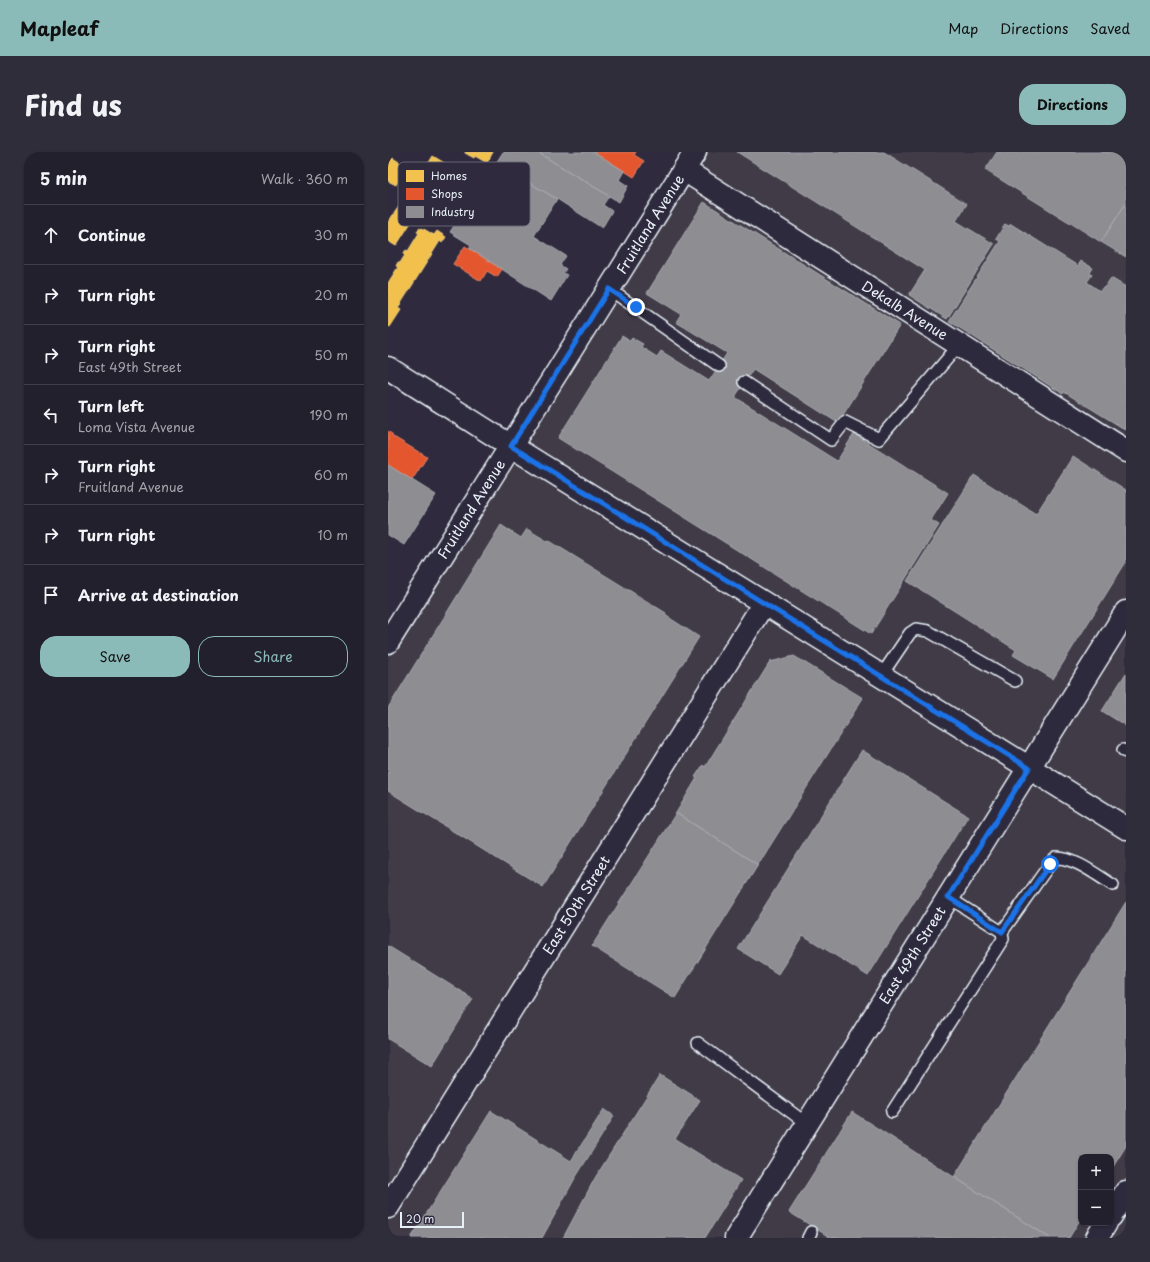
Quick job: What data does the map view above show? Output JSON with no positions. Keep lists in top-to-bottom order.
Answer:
{
  "streets": {
    "street": [
      "Fruitland Avenue",
      "Dekalb Avenue",
      "East 50th Street",
      "East 49th Street"
    ]
  },
  "crossings": [
    ["Fruitland Avenue", "Dekalb Avenue"]
  ],
  "legend": ["Homes", "Shops", "Industry"],
  "scale_bar": "20 m",
  "page": {
    "header": "Mapleaf",
    "nav": ["Map", "Directions", "Saved"],
    "title": "Find us",
    "buttons": [
      "Directions",
      ["Save", "Share"]
    ],
    "heading": ["5 min", "Walk · 360 m"],
    "list": [
      ["Continue", "30 m"],
      ["Turn right", "20 m"],
      ["Turn right", "East 49th Street", "50 m"],
      ["Turn left", "Loma Vista Avenue", "190 m"],
      ["Turn right", "Fruitland Avenue", "60 m"],
      ["Turn right", "10 m"],
      "Arrive at destination"
    ],
    "map_buttons": ["+", "−"],
    "scale": "20 m"
  }
}
